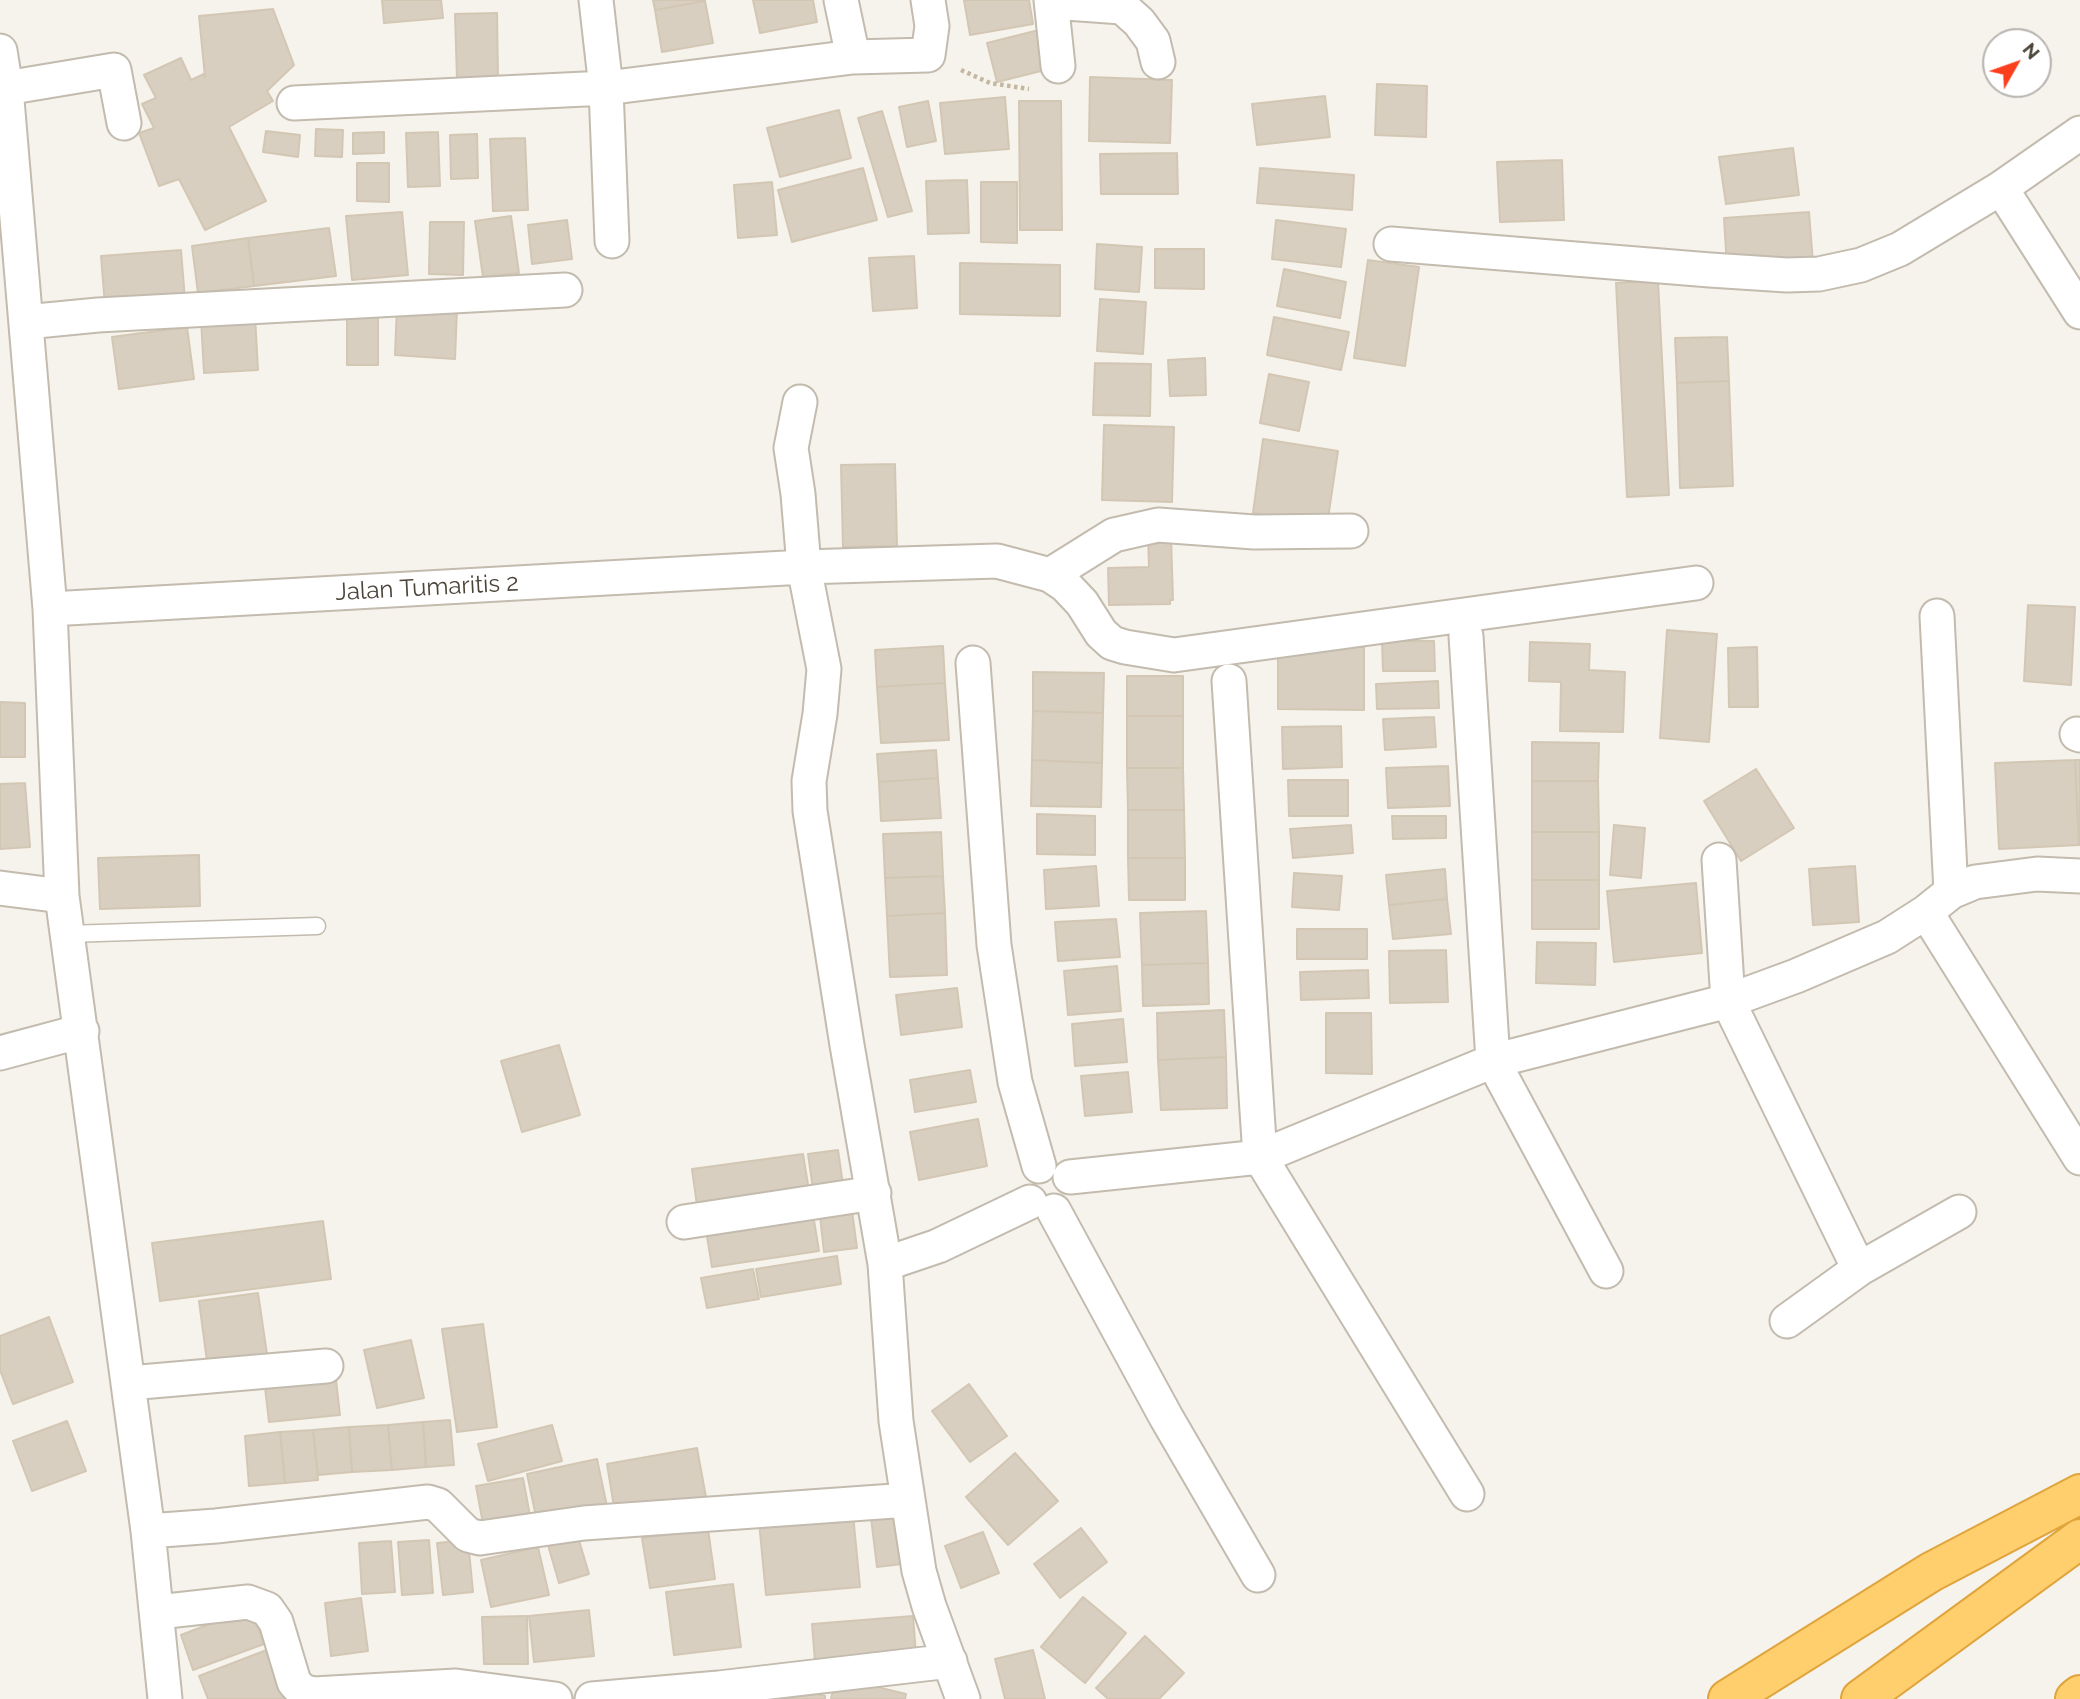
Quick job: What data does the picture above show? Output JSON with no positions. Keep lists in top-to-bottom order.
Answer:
{
  "streets": {
    "street": ["Jalan Tumaritis 2"]
  },
  "north": "top right"
}
